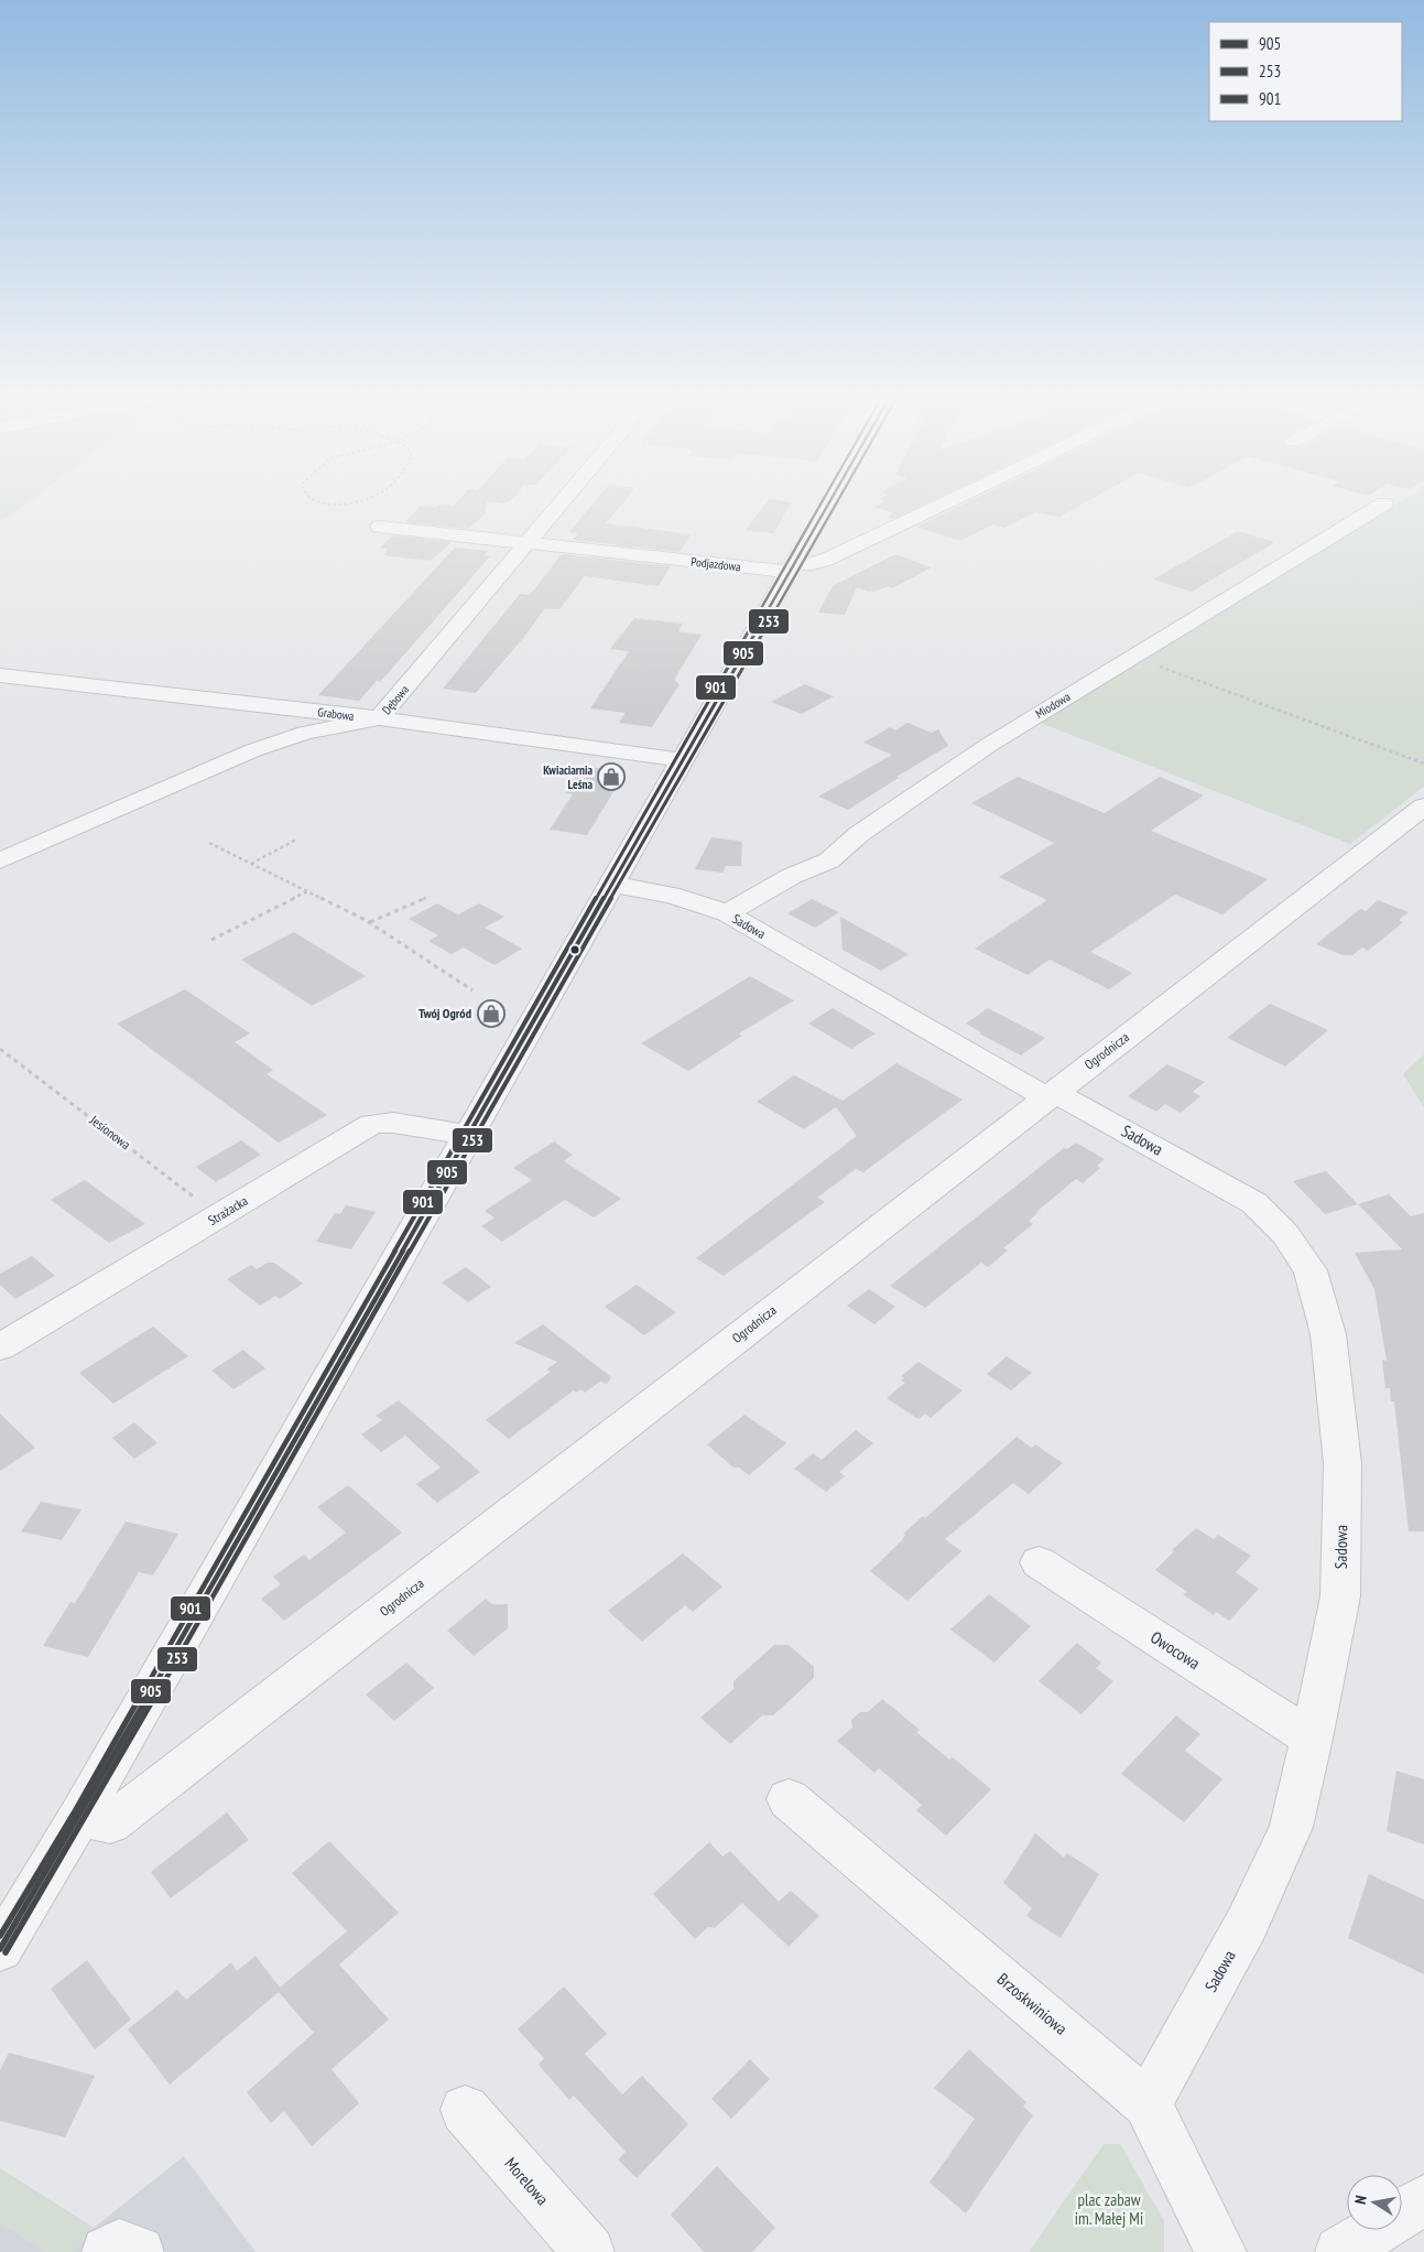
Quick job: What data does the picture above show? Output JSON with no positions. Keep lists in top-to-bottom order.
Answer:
{
  "streets": {
    "street": [
      "Podjazdowa",
      "Dębowa",
      "Miodowa",
      "Grabowa",
      "Sadowa",
      "Ogrodnicza",
      "Strażacka",
      "Owocowa",
      "Brzoskwiniowa",
      "Morelowa"
    ],
    "path": ["Jesionowa"]
  },
  "crossings": [
    ["Podjazdowa", "Dębowa"],
    ["Dębowa", "Grabowa"],
    ["Miodowa", "Sadowa"],
    ["Sadowa", "Ogrodnicza"],
    ["Sadowa", "Owocowa"],
    ["Sadowa", "Brzoskwiniowa"],
    ["Jesionowa", "Strażacka"]
  ],
  "parks": ["plac zabaw im. Małej Mi"],
  "places": {
    "shop": ["Kwiaciarnia Leśna", "Twój Ogród"]
  },
  "lines": ["transit line 905", "transit line 253", "transit line 901"],
  "legend": ["905", "253", "901"],
  "north": "left"
}
